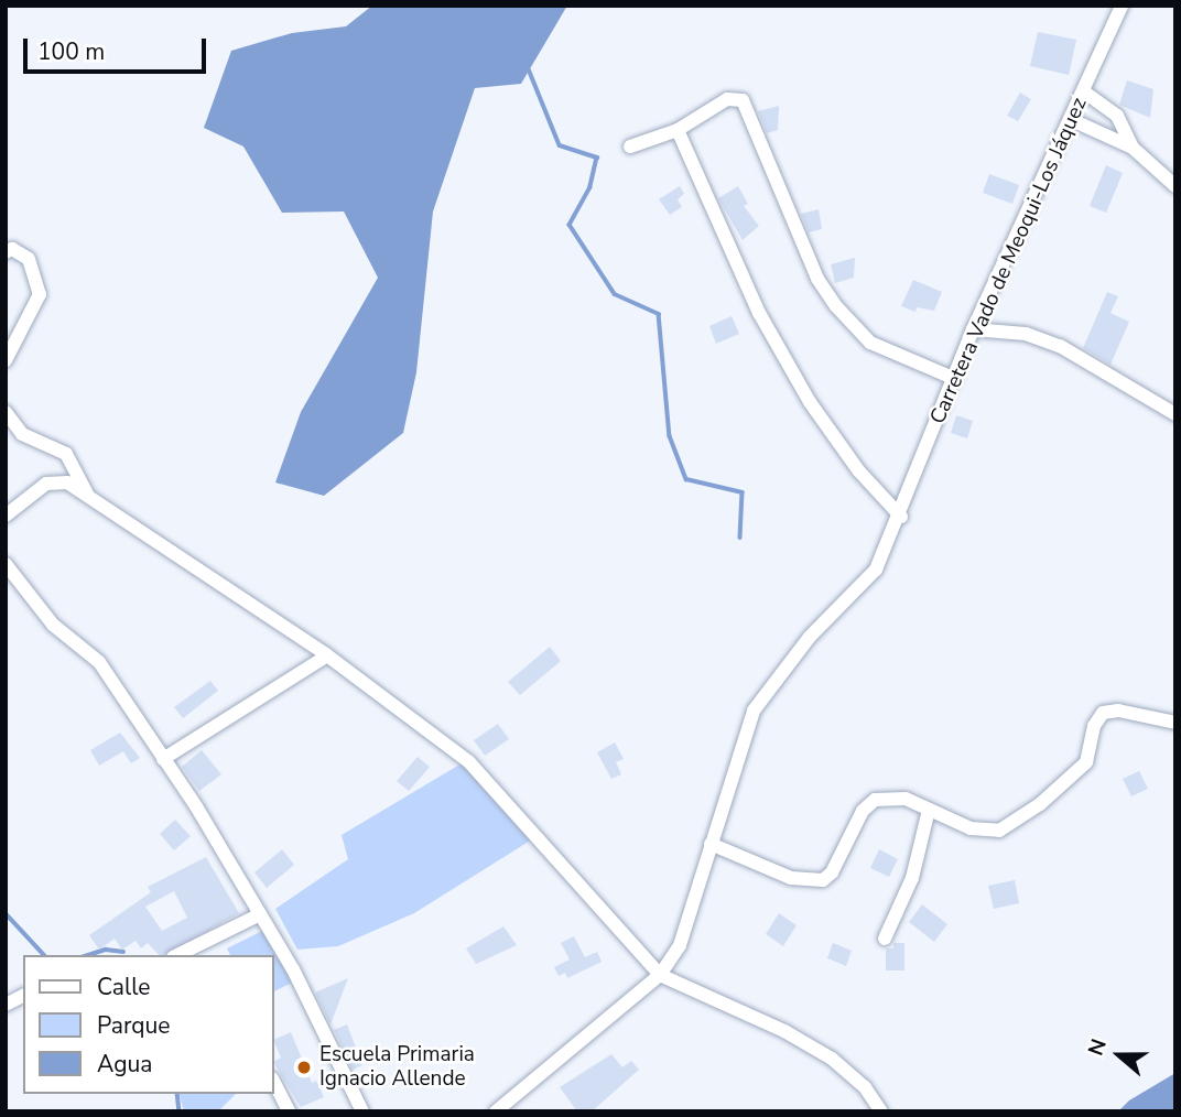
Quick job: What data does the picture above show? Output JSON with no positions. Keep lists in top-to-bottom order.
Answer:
{
  "streets": {
    "street": ["Carretera Vado de Meoqui-Los Jáquez"]
  },
  "places": ["Escuela Primaria Ignacio Allende"],
  "legend": ["Calle", "Parque", "Agua"],
  "scale_bar": "100 m",
  "north": "left"
}
